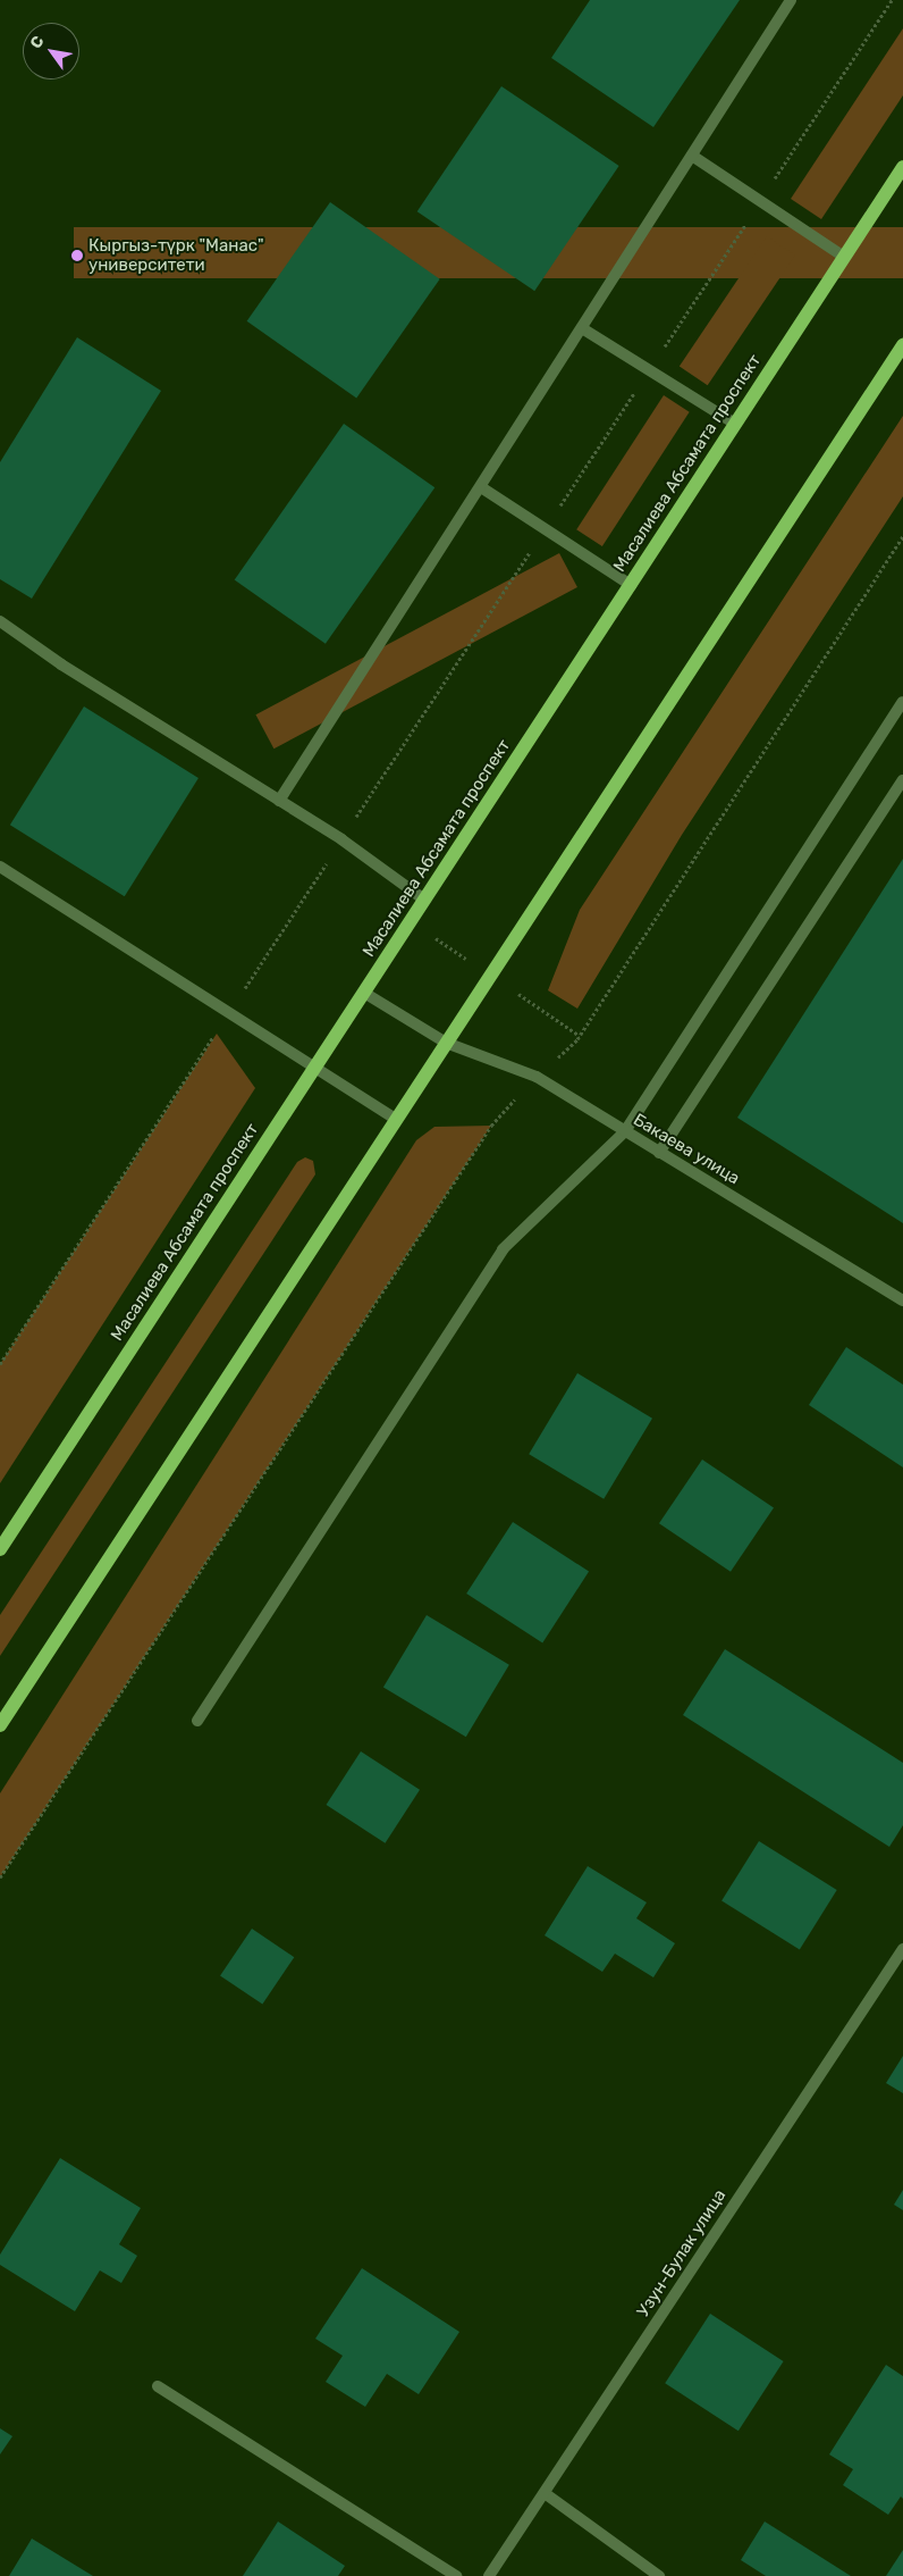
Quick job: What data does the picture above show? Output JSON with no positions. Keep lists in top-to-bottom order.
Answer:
{
  "streets": {
    "main road": ["Масалиева Абсамата проспект"],
    "street": ["Бакаева улица", "Узун-Булак улица"]
  },
  "crossings": [
    ["Масалиева Абсамата проспект", "Бакаева улица"]
  ],
  "places": ["Кыргыз-түрк \"Манас\" университети"],
  "north": "top left"
}
